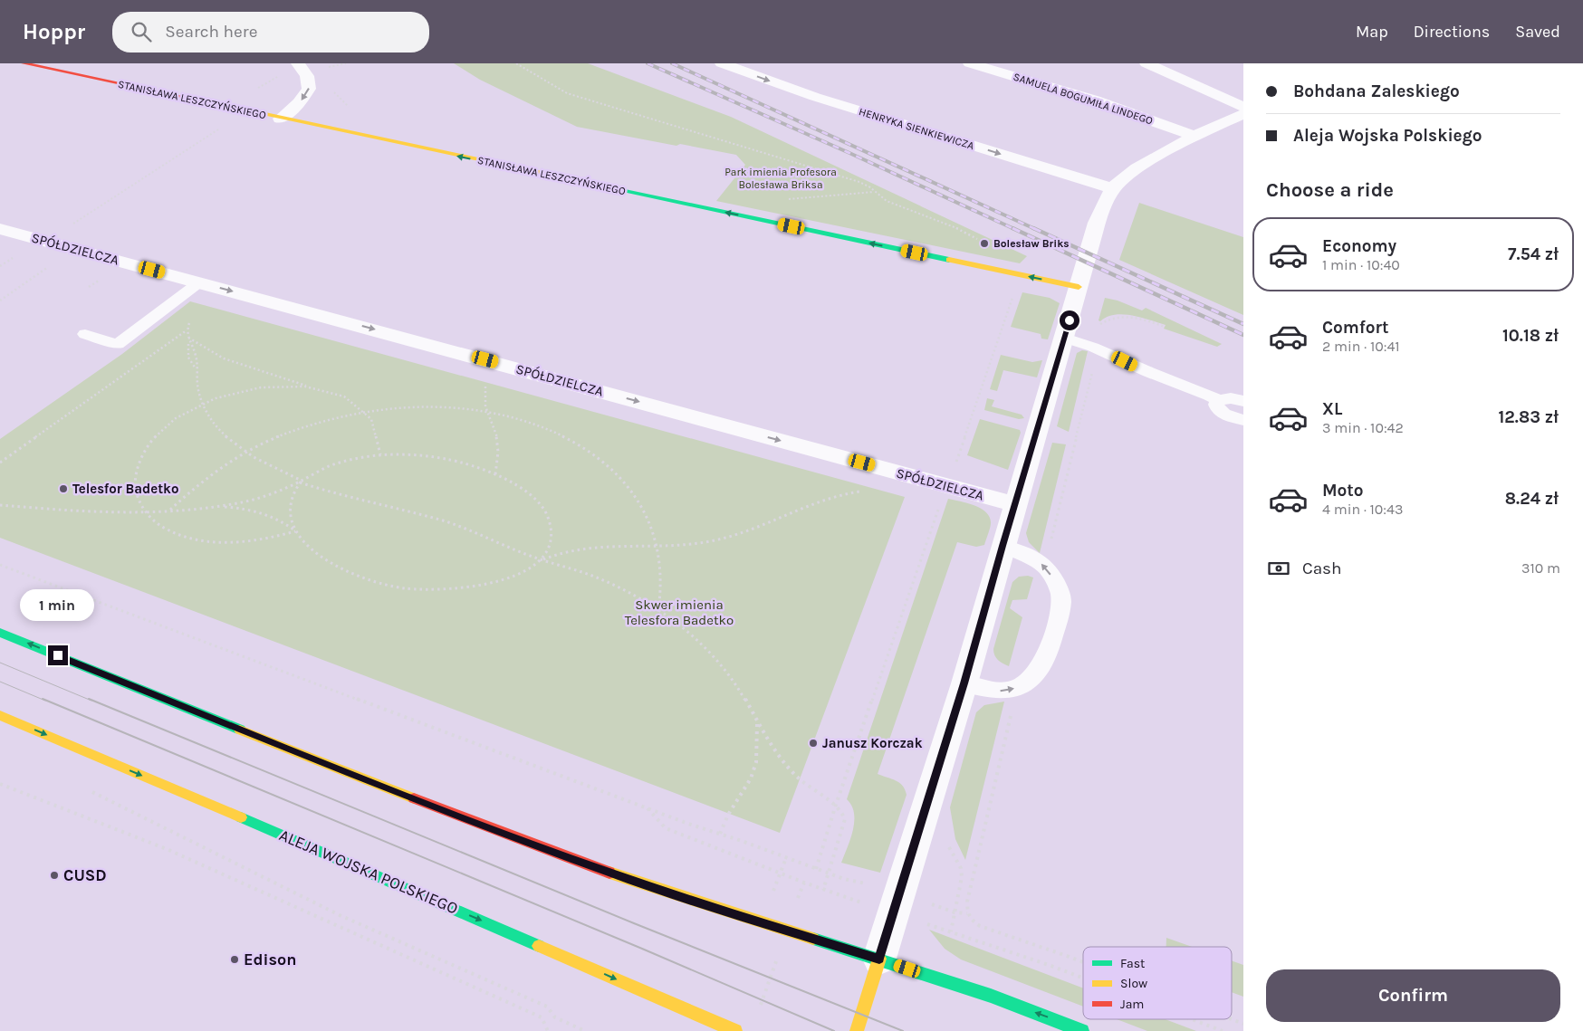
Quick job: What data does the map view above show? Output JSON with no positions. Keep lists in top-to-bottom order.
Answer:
{
  "streets": {
    "street": [
      "SAMUELA BOGUMIŁA LINDEGO",
      "STANISŁAWA LESZCZYŃSKIEGO",
      "HENRYKA SIENKIEWICZA",
      "SPÓŁDZIELCZA",
      "ALEJA WOJSKA POLSKIEGO"
    ]
  },
  "one_way": ["STANISŁAWA LESZCZYŃSKIEGO", "HENRYKA SIENKIEWICZA", "SPÓŁDZIELCZA"],
  "parks": ["Park imienia Profesora Bolesława Briksa", "Skwer imienia Telesfora Badetko"],
  "places": [
    "Bolesław Briks",
    "Telesfor Badetko",
    "Janusz Korczak",
    "CUSD",
    "Edison"
  ],
  "legend": ["Fast", "Slow", "Jam"],
  "page": {
    "header": "Hoppr",
    "search": "Search here",
    "nav": ["Map", "Directions", "Saved"],
    "banner": ["Bohdana Zaleskiego", "Aleja Wojska Polskiego"],
    "heading": "Choose a ride",
    "list": [
      {
        "name": "Economy",
        "note": "1 min · 10:40",
        "value": "7.54 zł"
      },
      {
        "name": "Comfort",
        "note": "2 min · 10:41",
        "value": "10.18 zł"
      },
      {
        "name": "XL",
        "note": "3 min · 10:42",
        "value": "12.83 zł"
      },
      {
        "name": "Moto",
        "note": "4 min · 10:43",
        "value": "8.24 zł"
      }
    ],
    "pay": ["Cash", "310 m"],
    "bubble": "1 min",
    "buttons": "Confirm"
  }
}
